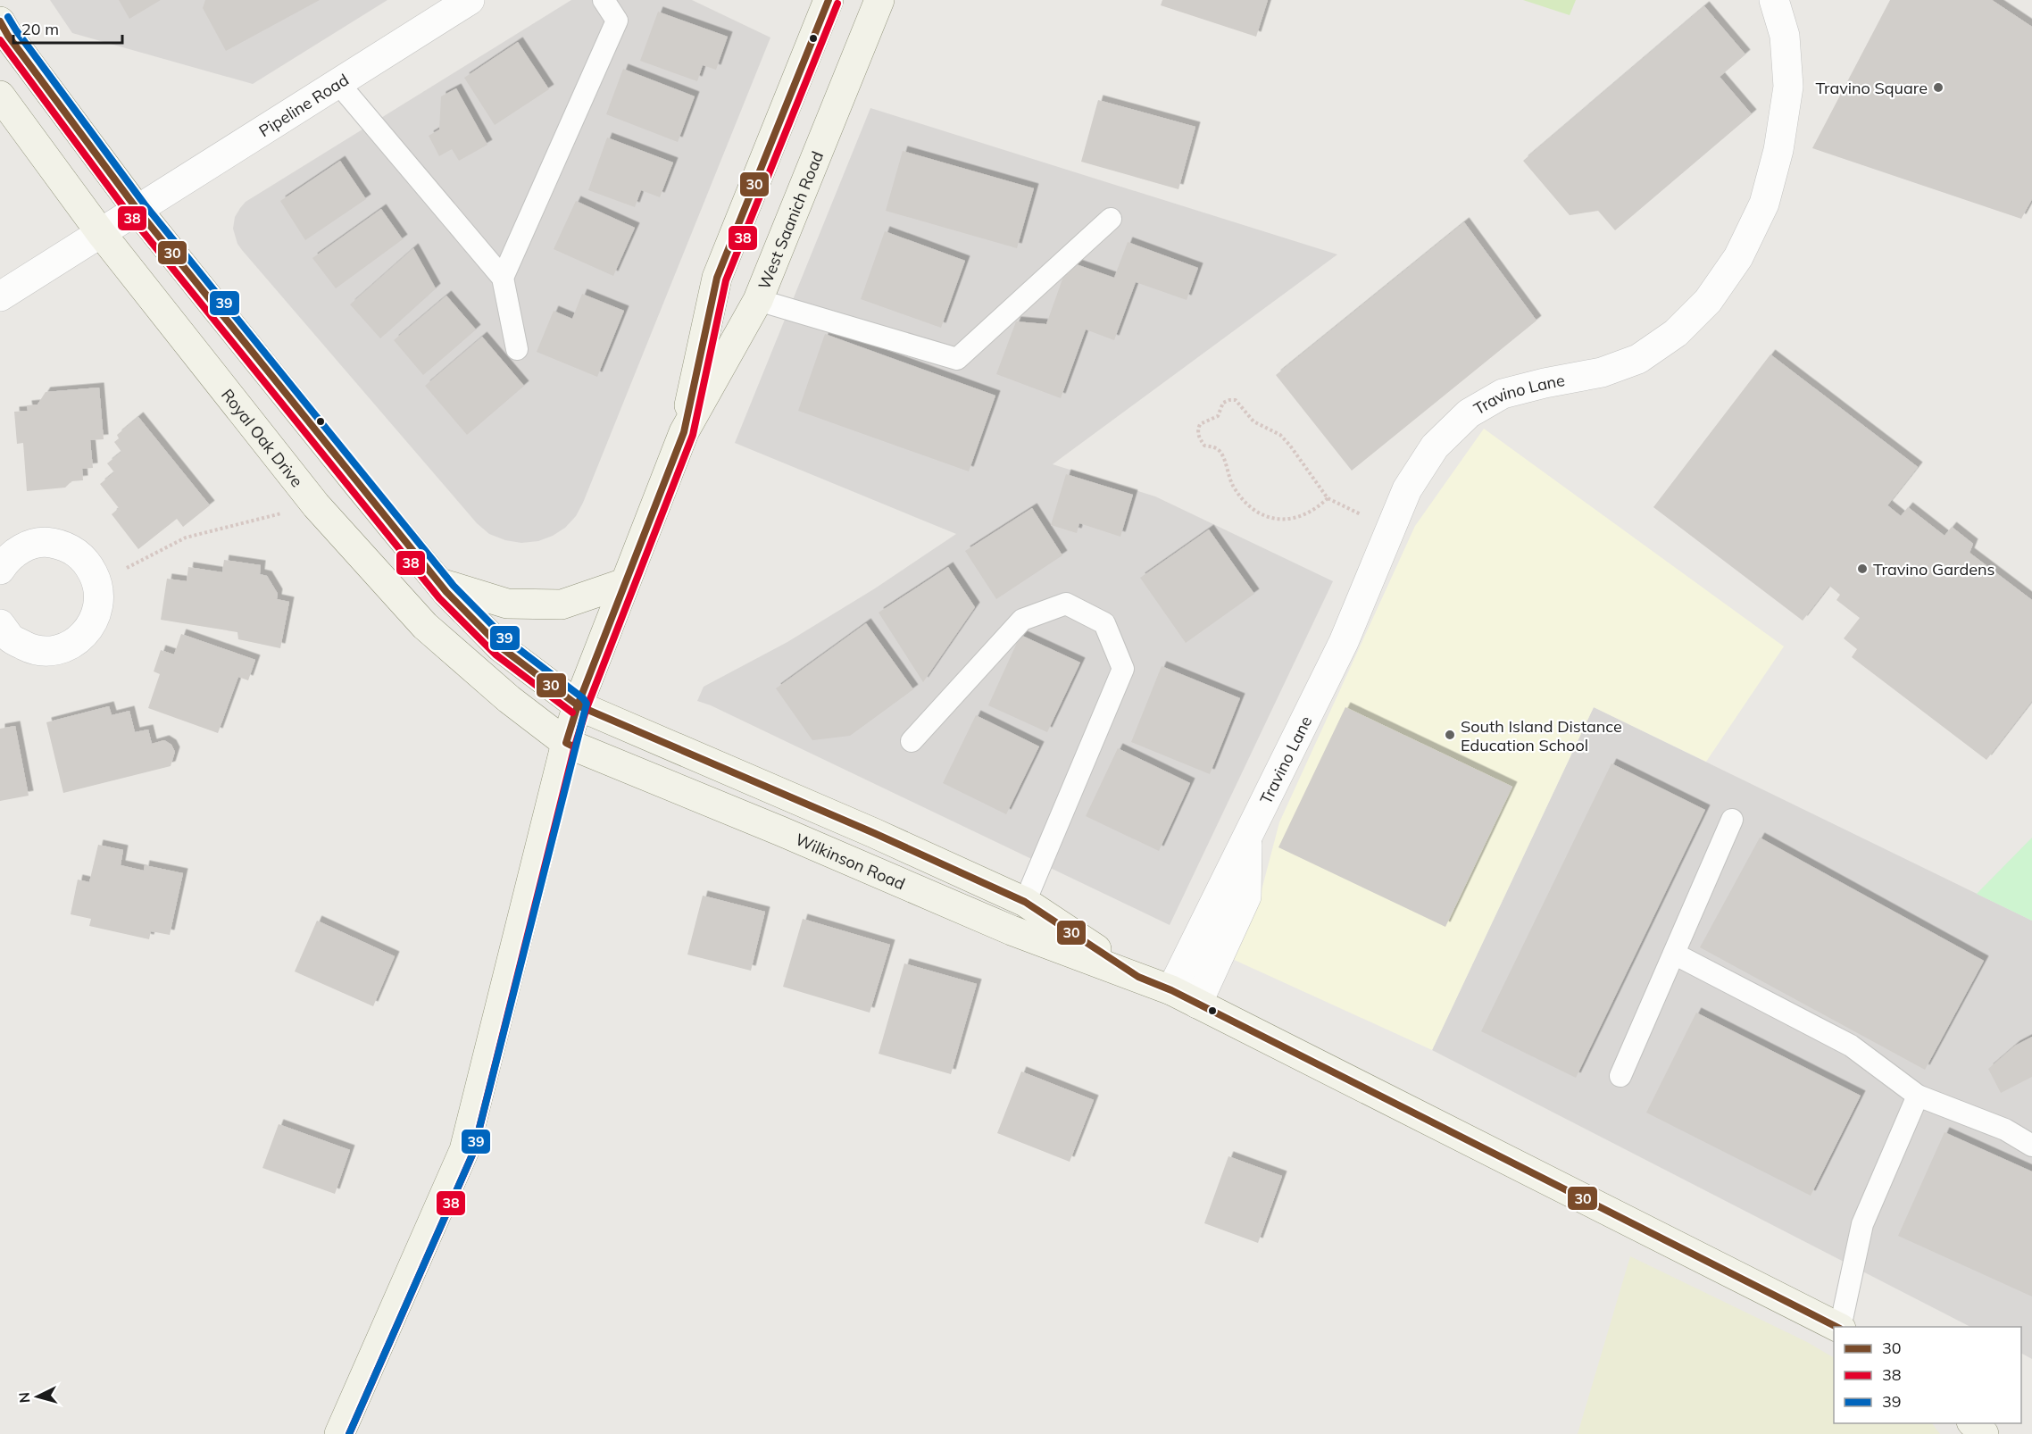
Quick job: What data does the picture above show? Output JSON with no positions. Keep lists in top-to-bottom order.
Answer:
{
  "streets": {
    "main road": ["West Saanich Road", "Royal Oak Drive", "Wilkinson Road"],
    "street": ["Pipeline Road", "Travino Lane"]
  },
  "crossings": [
    ["Pipeline Road", "Royal Oak Drive"],
    ["West Saanich Road", "Royal Oak Drive"],
    ["West Saanich Road", "Wilkinson Road"],
    ["Travino Lane", "Wilkinson Road"],
    ["Royal Oak Drive", "Wilkinson Road"]
  ],
  "places": ["Travino Square", "Travino Gardens", "South Island Distance Education School"],
  "lines": ["transit line 30", "transit line 38", "transit line 39"],
  "legend": ["30", "38", "39"],
  "scale_bar": "20 m",
  "north": "left"
}
